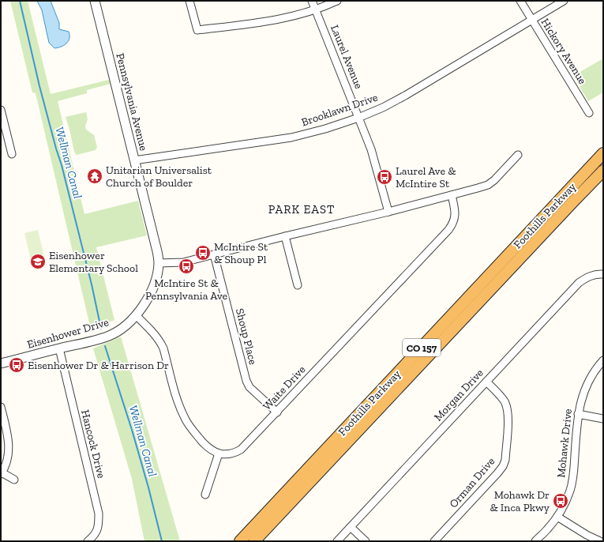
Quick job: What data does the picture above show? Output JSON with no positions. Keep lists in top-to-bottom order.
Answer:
{
  "streets": {
    "highway": ["Foothills Parkway", "CO 157"],
    "street": [
      "Hickory Avenue",
      "Laurel Avenue",
      "Pennsylvania Avenue",
      "Brooklawn Drive",
      "Eisenhower Drive",
      "Shoup Place",
      "Waite Drive",
      "Morgan Drive",
      "Mohawk Drive",
      "Hancock Drive",
      "Orman Drive"
    ]
  },
  "crossings": [
    ["Hickory Avenue", "Brooklawn Drive"],
    ["Laurel Avenue", "Brooklawn Drive"],
    ["Pennsylvania Avenue", "Brooklawn Drive"],
    ["Pennsylvania Avenue", "Eisenhower Drive"],
    ["Eisenhower Drive", "Hancock Drive"],
    ["Shoup Place", "Waite Drive"],
    ["Morgan Drive", "Orman Drive"]
  ],
  "districts": ["PARK EAST"],
  "water": ["Wellman Canal"],
  "places": {
    "temple": ["Unitarian Universalist Church of Boulder"],
    "bus stop": [
      "Laurel Ave & McIntire St",
      "McIntire St & Shoup Pl",
      "McIntire St & Pennsylvania Ave",
      "Eisenhower Dr & Harrison Dr",
      "Mohawk Dr & Inca Pkwy"
    ],
    "school or university": ["Eisenhower Elementary School"]
  }
}
